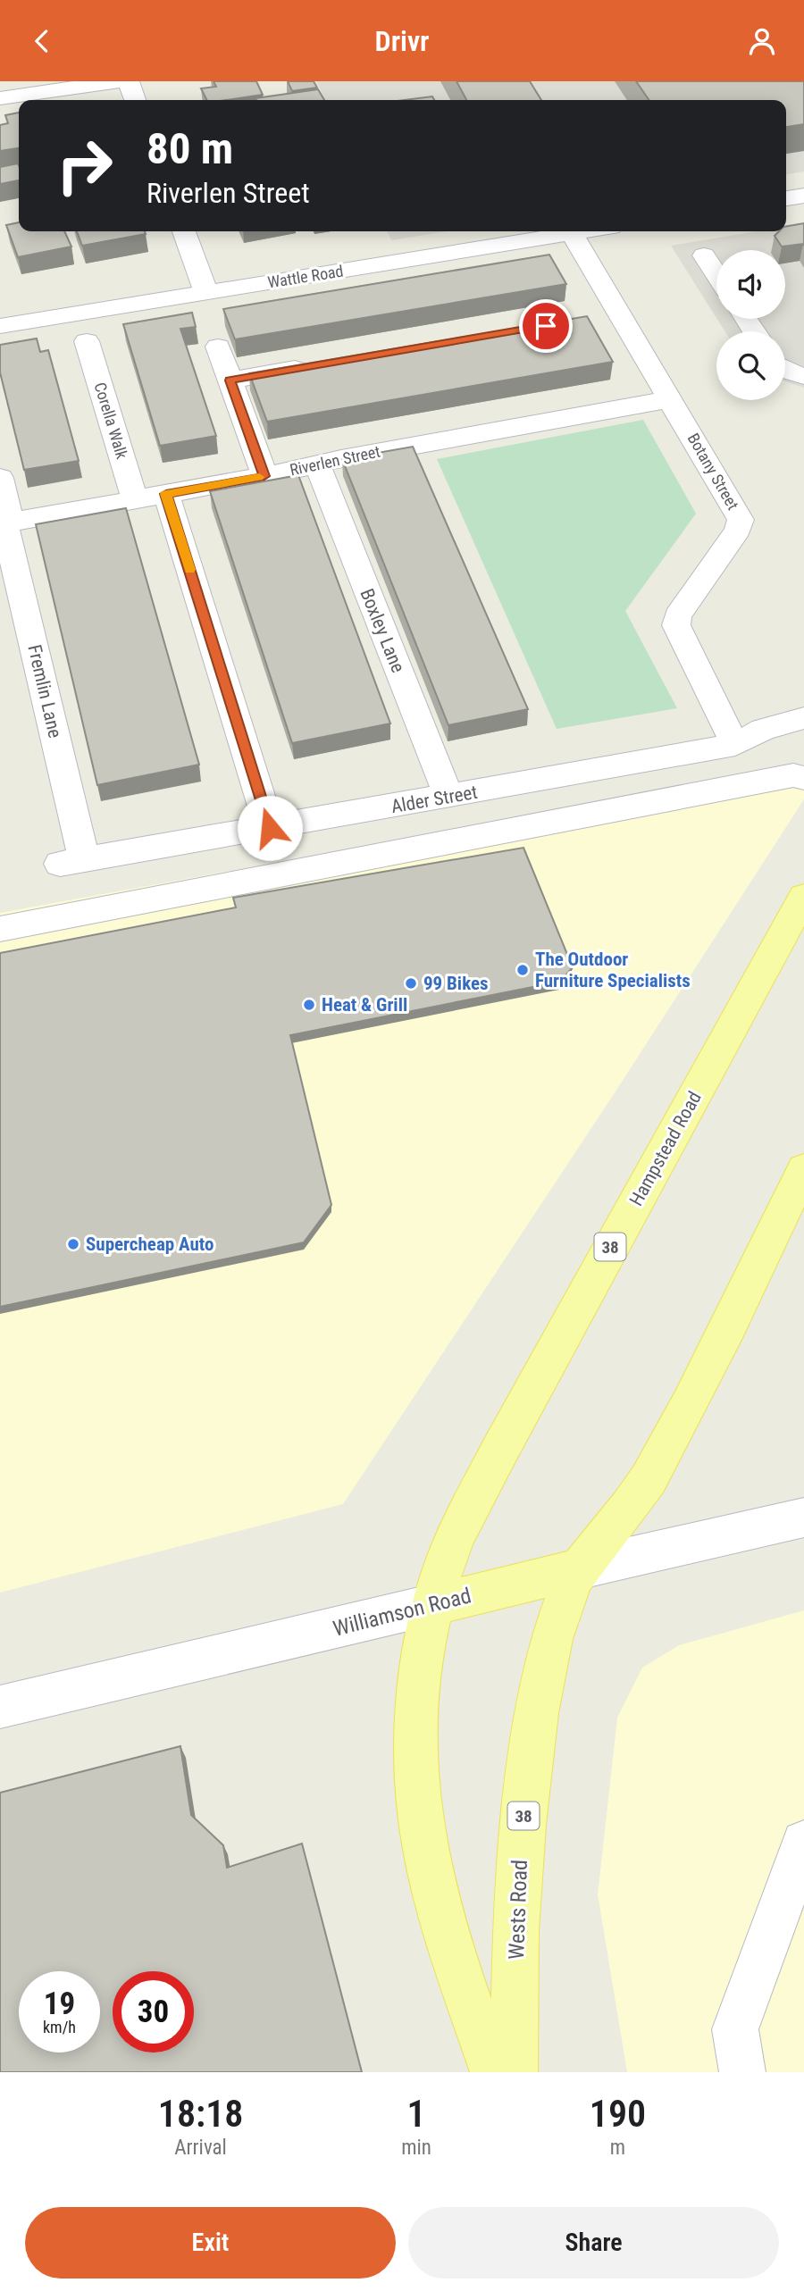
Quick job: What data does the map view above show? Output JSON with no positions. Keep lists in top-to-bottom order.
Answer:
{
  "streets": {
    "main road": [
      "Hampstead Road",
      "38",
      "Williamson Road",
      "Wests Road"
    ],
    "street": [
      "Wattle Road",
      "Corella Walk",
      "Riverlen Street",
      "Botany Street",
      "Boxley Lane",
      "Fremlin Lane",
      "Alder Street"
    ]
  },
  "crossings": [
    ["Wattle Road", "Botany Street"],
    ["Corella Walk", "Riverlen Street"],
    ["Riverlen Street", "Botany Street"],
    ["Riverlen Street", "Boxley Lane"],
    ["Riverlen Street", "Fremlin Lane"],
    ["Botany Street", "Alder Street"],
    ["Boxley Lane", "Alder Street"],
    ["Fremlin Lane", "Alder Street"],
    ["Hampstead Road", "38"],
    ["Hampstead Road", "Williamson Road"],
    ["38", "Williamson Road"],
    ["38", "Wests Road"],
    ["Williamson Road", "Wests Road"]
  ],
  "places": [
    "The Outdoor Furniture Specialists",
    "99 Bikes",
    "Heat & Grill",
    "Supercheap Auto"
  ],
  "page": {
    "header": "Drivr",
    "turn": ["80 m", "Riverlen Street"],
    "speed": "19 km/h",
    "limit": "30",
    "eta": [
      "18:18",
      "Arrival",
      "1",
      "min",
      "190",
      "m"
    ],
    "buttons": ["Exit", "Share"]
  }
}
